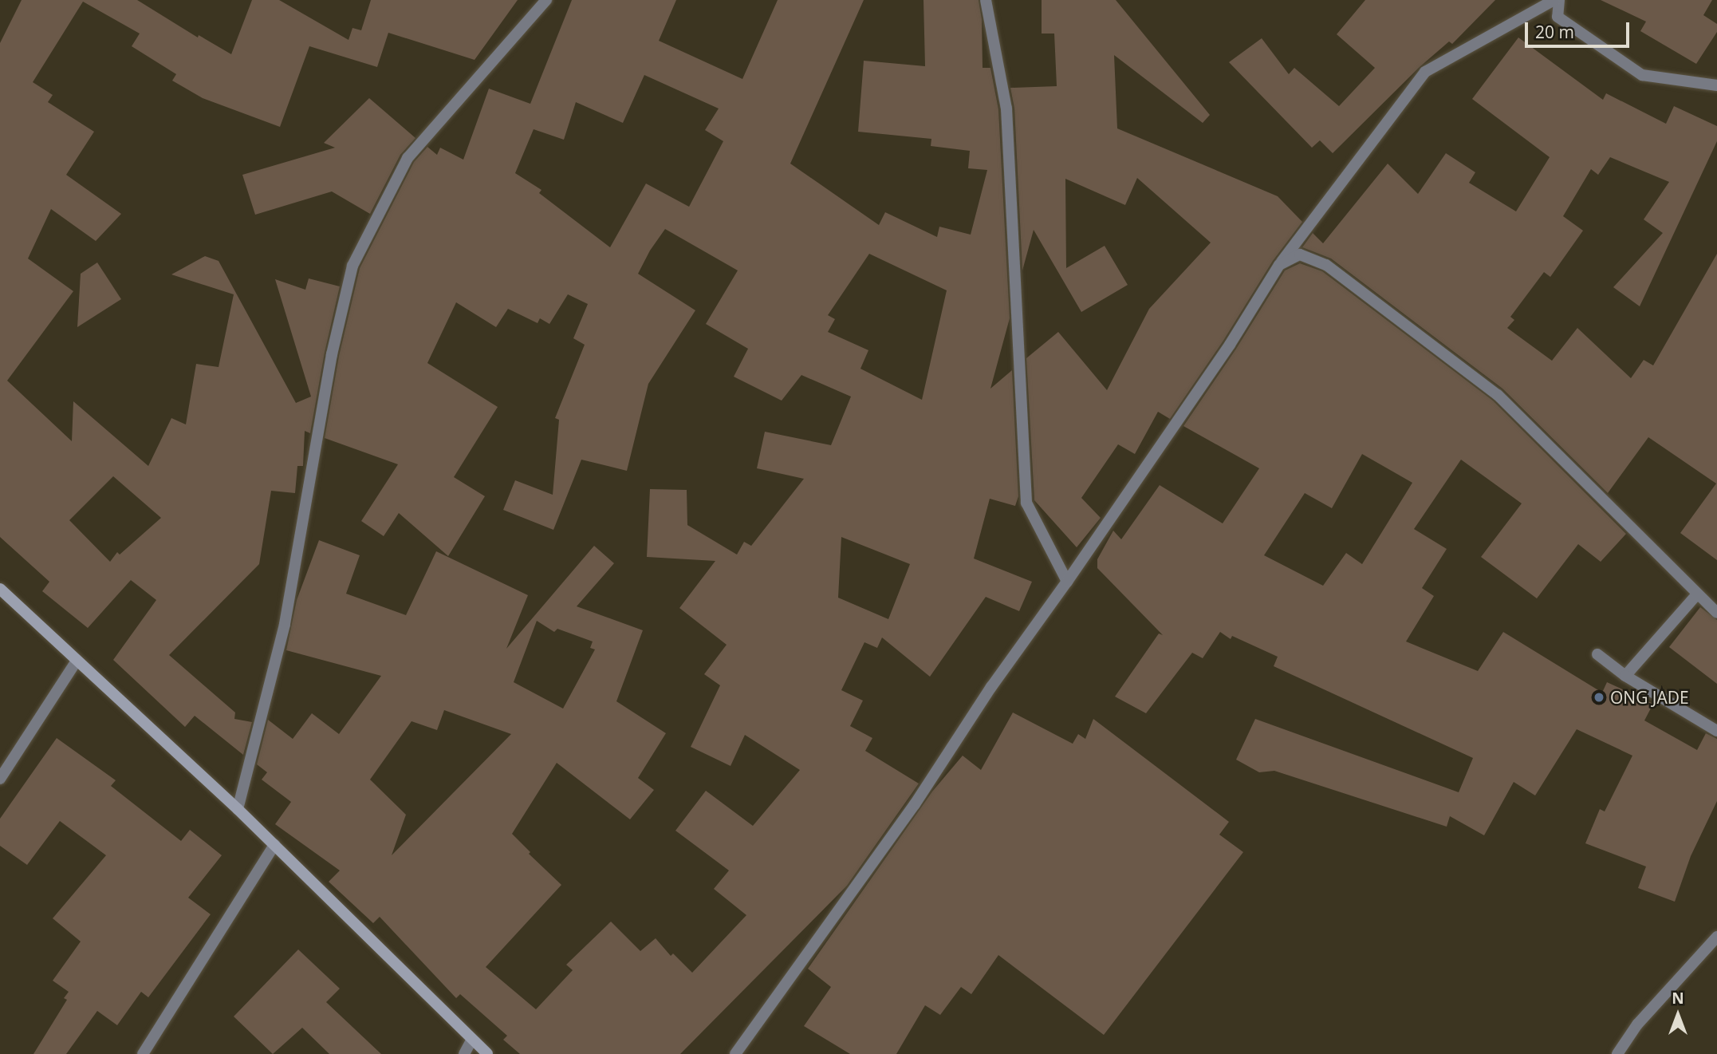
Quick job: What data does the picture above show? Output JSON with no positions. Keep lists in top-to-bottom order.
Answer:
{
  "places": ["ONG JADE"],
  "scale_bar": "20 m",
  "north": "top"
}
